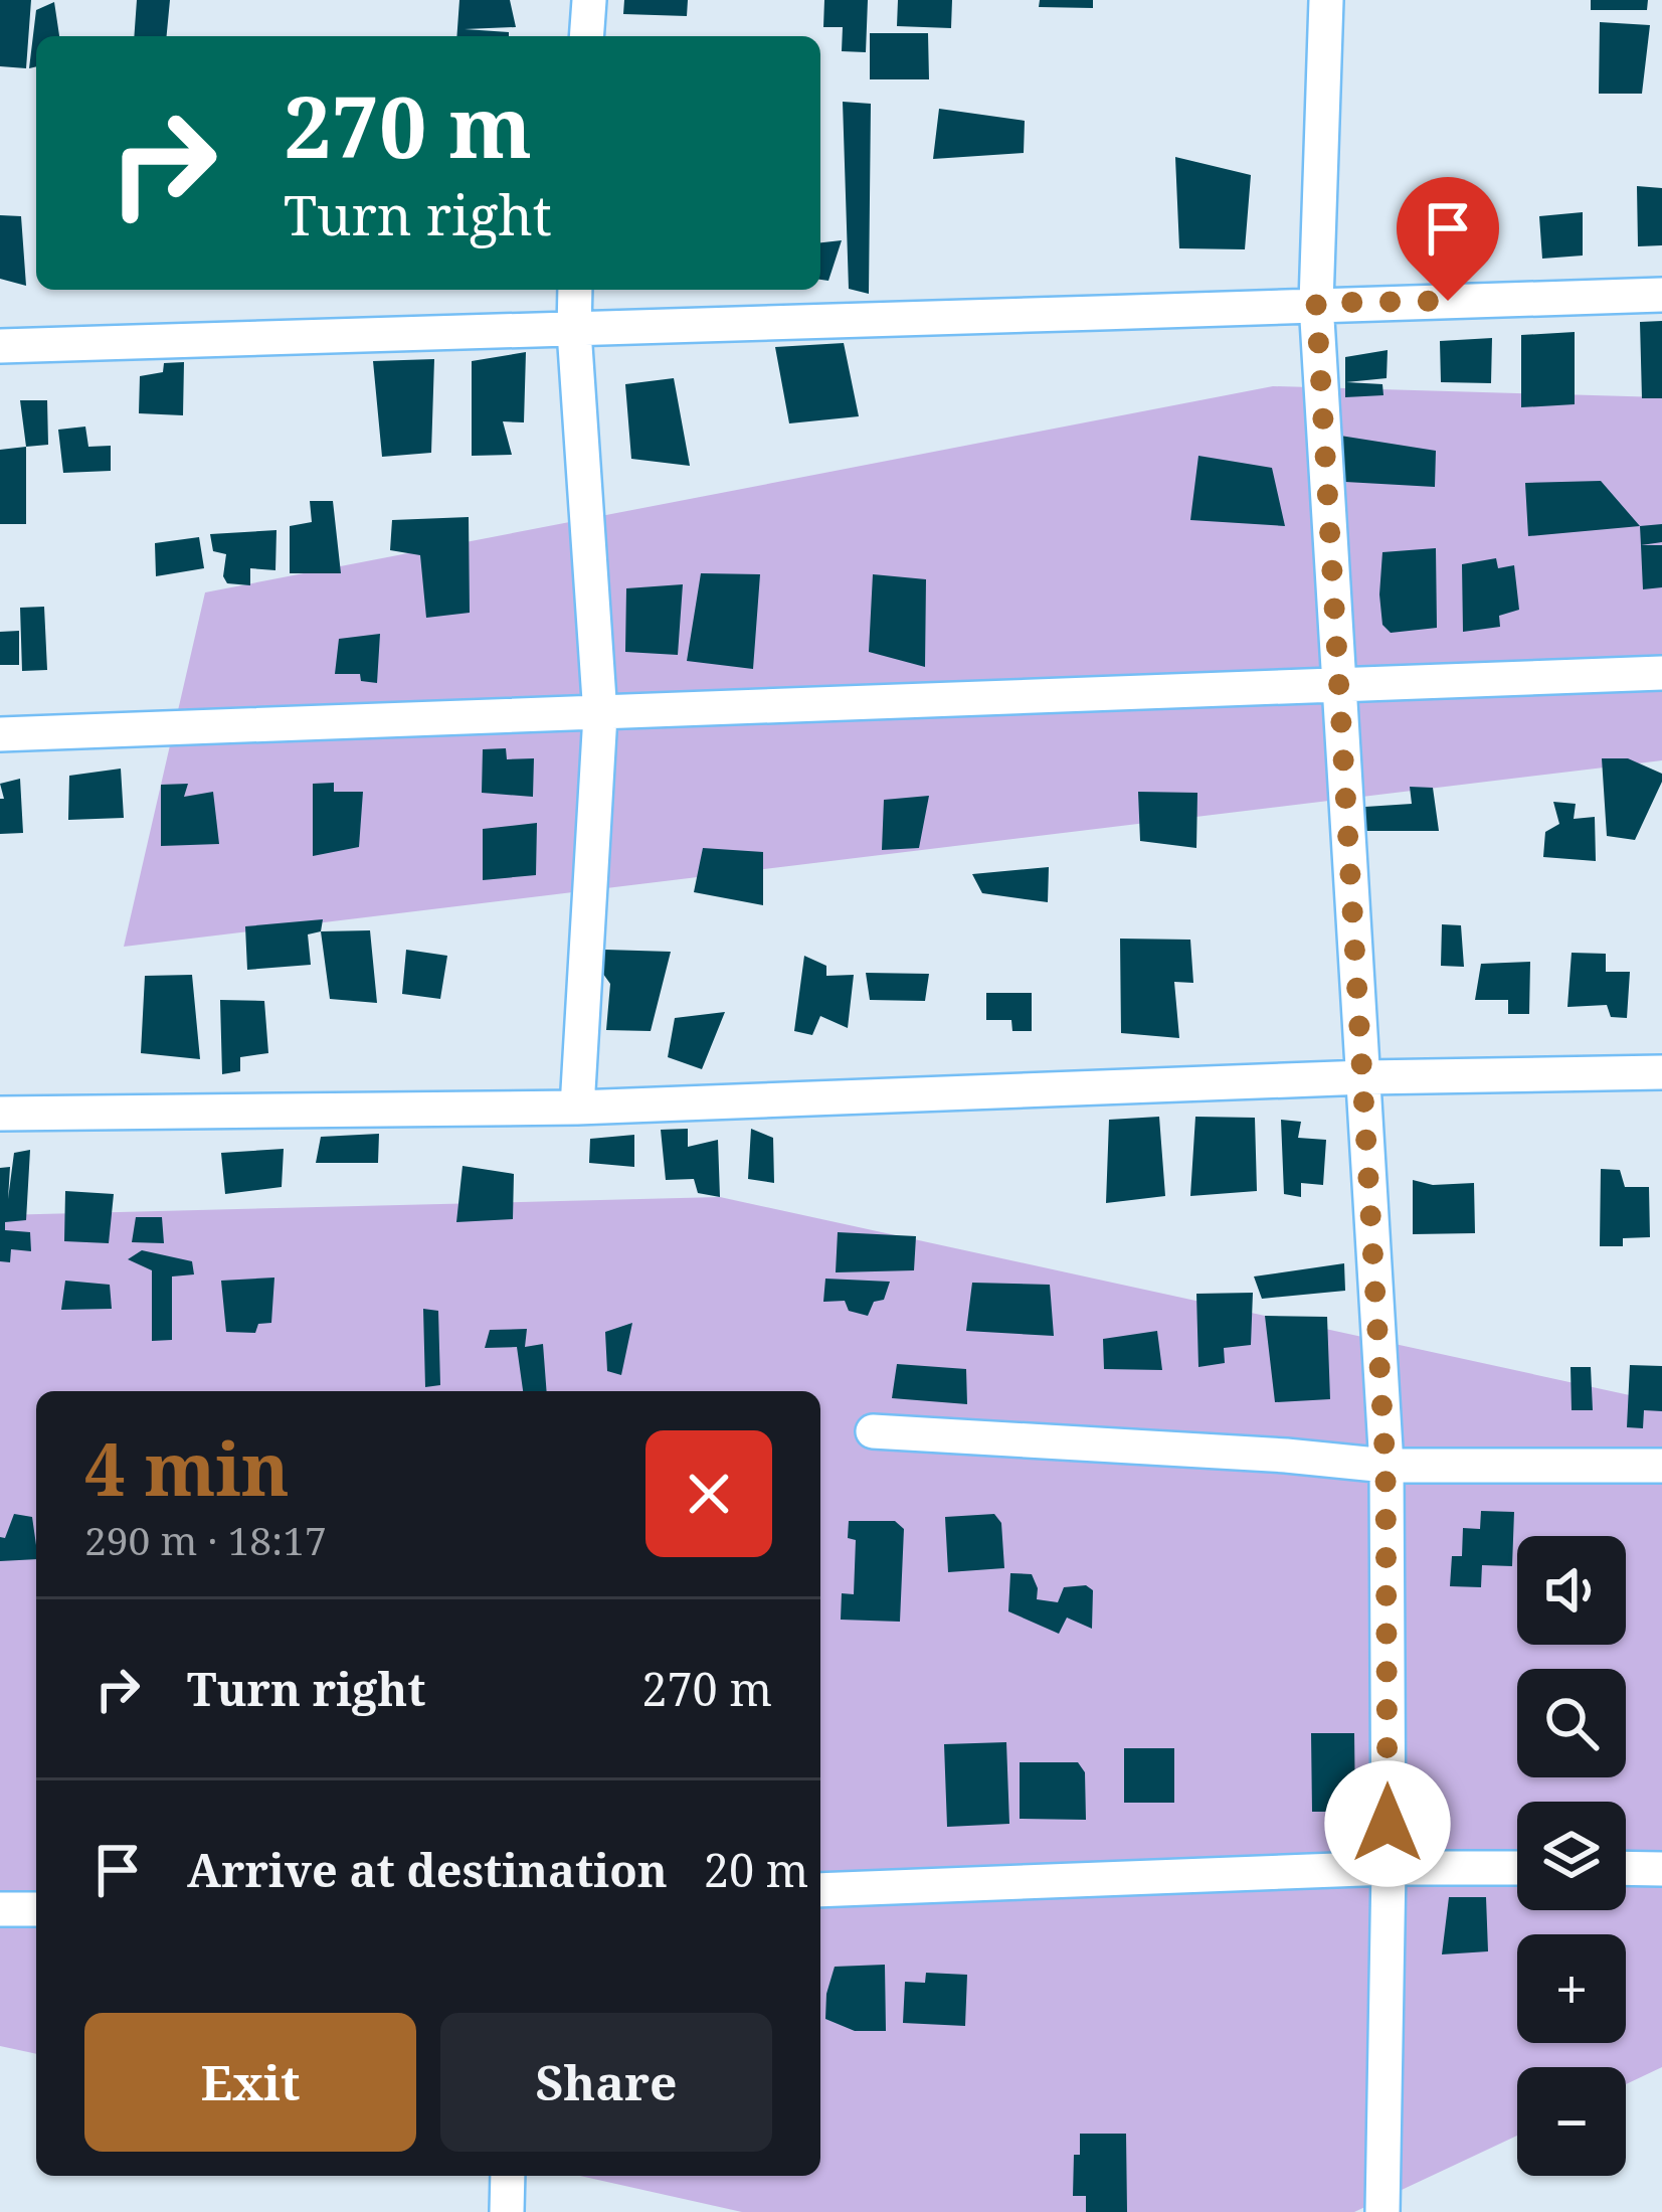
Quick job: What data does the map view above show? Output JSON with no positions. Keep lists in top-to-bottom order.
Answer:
{
  "page": {
    "turn": ["270 m", "Turn right"],
    "heading": ["4 min", "290 m · 18:17"],
    "map_buttons": ["+", "−"],
    "list": [
      {
        "name": "Turn right",
        "value": "270 m"
      },
      {
        "name": "Arrive at destination",
        "value": "20 m"
      }
    ],
    "buttons": ["Exit", "Share"]
  }
}
